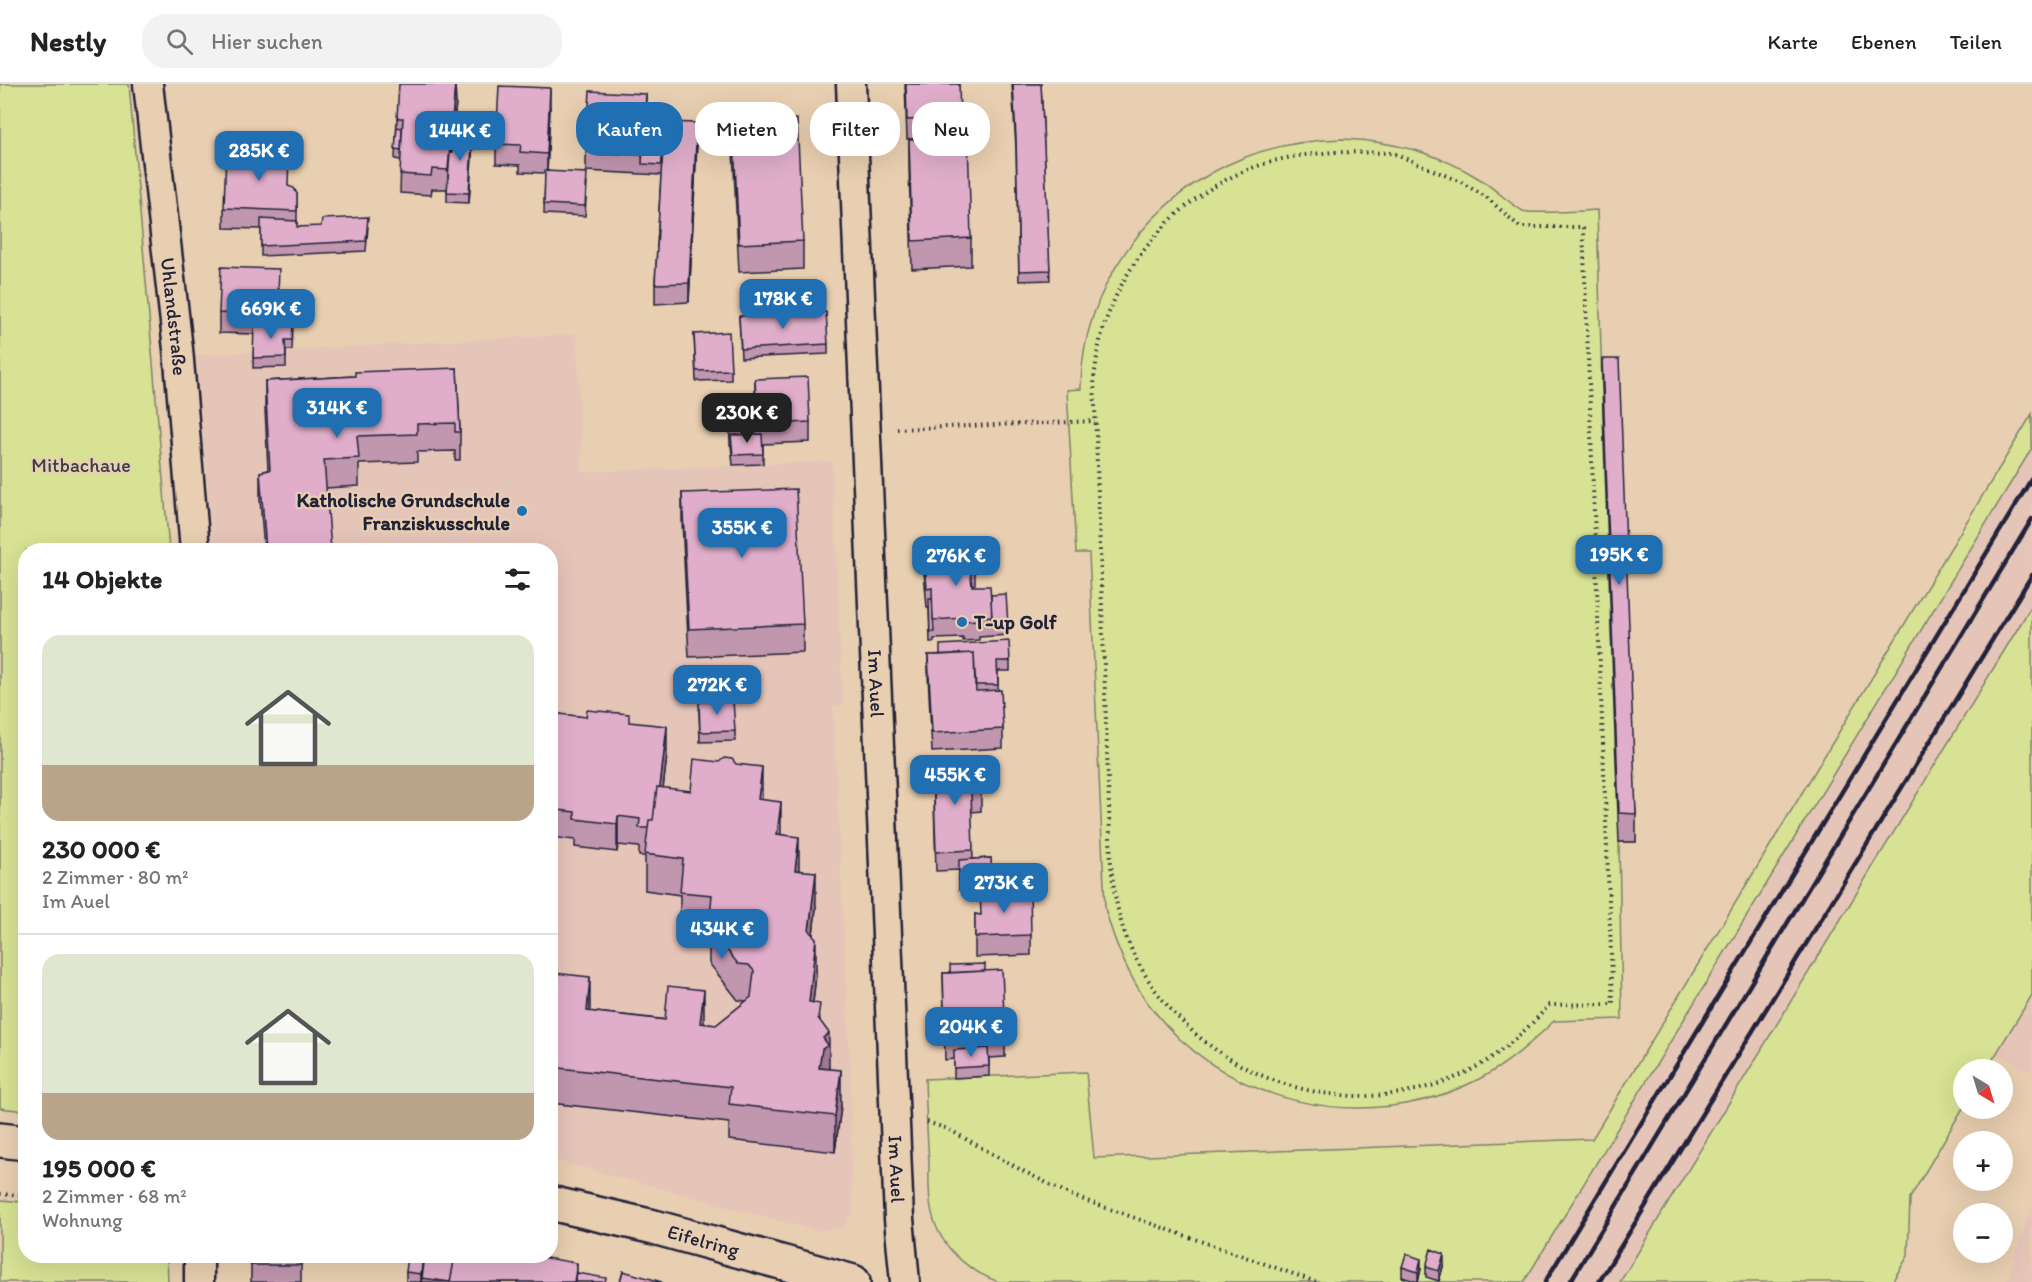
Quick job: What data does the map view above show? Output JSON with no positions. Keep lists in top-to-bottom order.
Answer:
{
  "streets": {
    "main road": ["Eifelring"],
    "street": ["Uhlandstraße", "Im Auel"]
  },
  "parks": ["Mitbachaue"],
  "places": ["Katholische Grundschule Franziskusschule", "T-up Golf"],
  "north": "bottom right",
  "page": {
    "header": "Nestly",
    "search": "Hier suchen",
    "nav": ["Karte", "Ebenen", "Teilen"],
    "chip": [
      "Kaufen",
      "Mieten",
      "Filter",
      "Neu"
    ],
    "price": [
      "144K €",
      "285K €",
      "178K €",
      "669K €",
      "314K €",
      "230K €",
      "355K €",
      "195K €",
      "276K €",
      "272K €",
      "455K €",
      "273K €",
      "434K €",
      "204K €"
    ],
    "heading": "14 Objekte",
    "list": [
      {
        "name": "230 000 €",
        "note": "2 Zimmer · 80 m² · Im Auel"
      },
      {
        "name": "195 000 €",
        "note": "2 Zimmer · 68 m² · Wohnung"
      }
    ],
    "map_buttons": ["+", "−"]
  }
}
